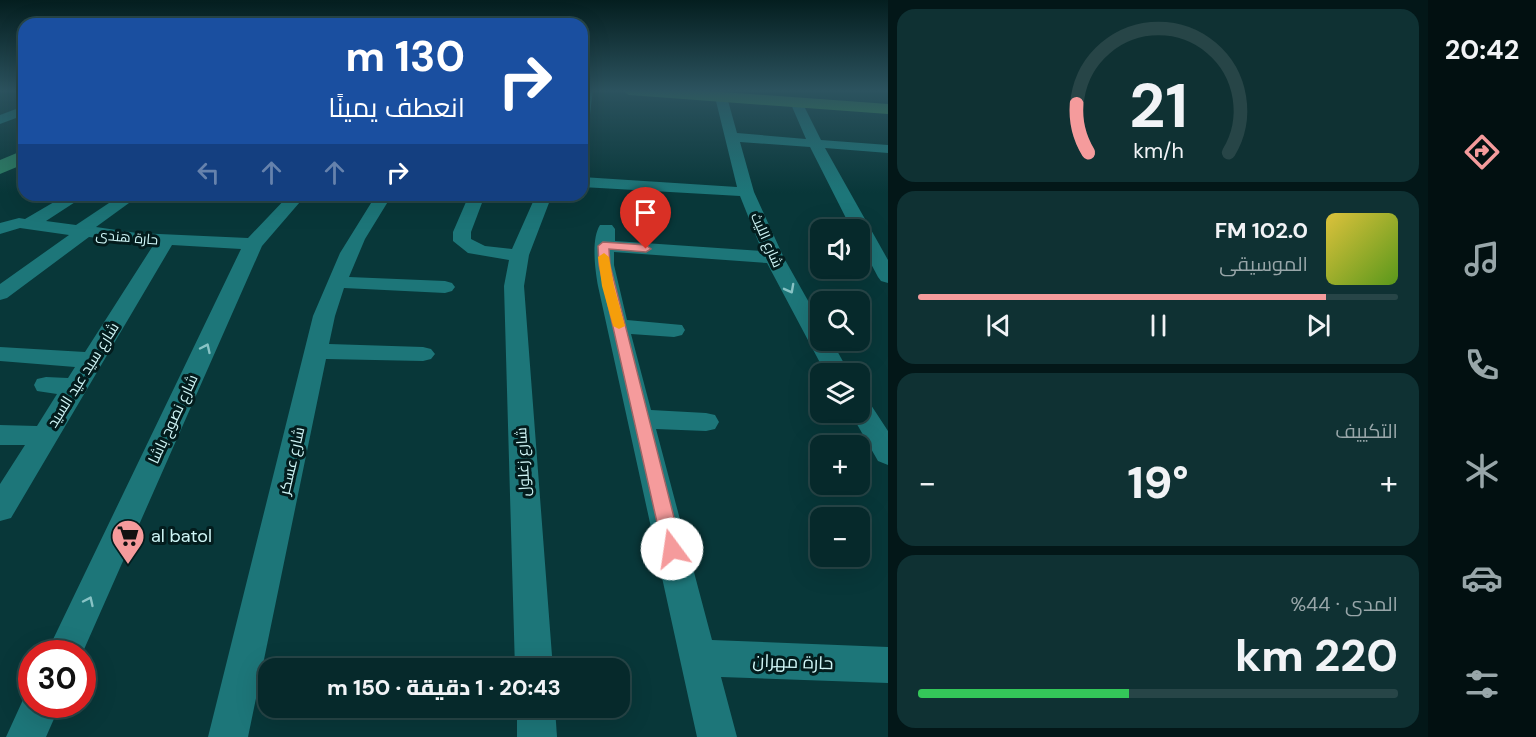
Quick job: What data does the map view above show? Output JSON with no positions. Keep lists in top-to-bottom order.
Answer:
{
  "streets": {
    "street": [
      "حارة هندى",
      "شارع الليث",
      "شارع سيد عيد السيد",
      "شارع نصوح باشا",
      "شارع عسكر",
      "شارع زغلول",
      "حارة مهران"
    ]
  },
  "crossings": [
    ["حارة هندى", "شارع سيد عيد السيد"],
    ["حارة هندى", "شارع نصوح باشا"]
  ],
  "one_way": ["شارع نصوح باشا"],
  "places": {
    "supermarket": ["al batol"]
  },
  "page": {
    "tabs": "20:42",
    "turn": ["130 m", "انعطف يمينًا"],
    "song": ["102.0 FM", "الموسيقى"],
    "map_buttons": ["+", "−"],
    "tile": [
      "التكييف",
      ["المدى · 44%", "220 km"]
    ],
    "heat": ["−", "19°", "+"],
    "limit": "30",
    "trip": "20:43 · 1 دقيقة · 150 m",
    "gauge": ["21", "km/h"]
  }
}
